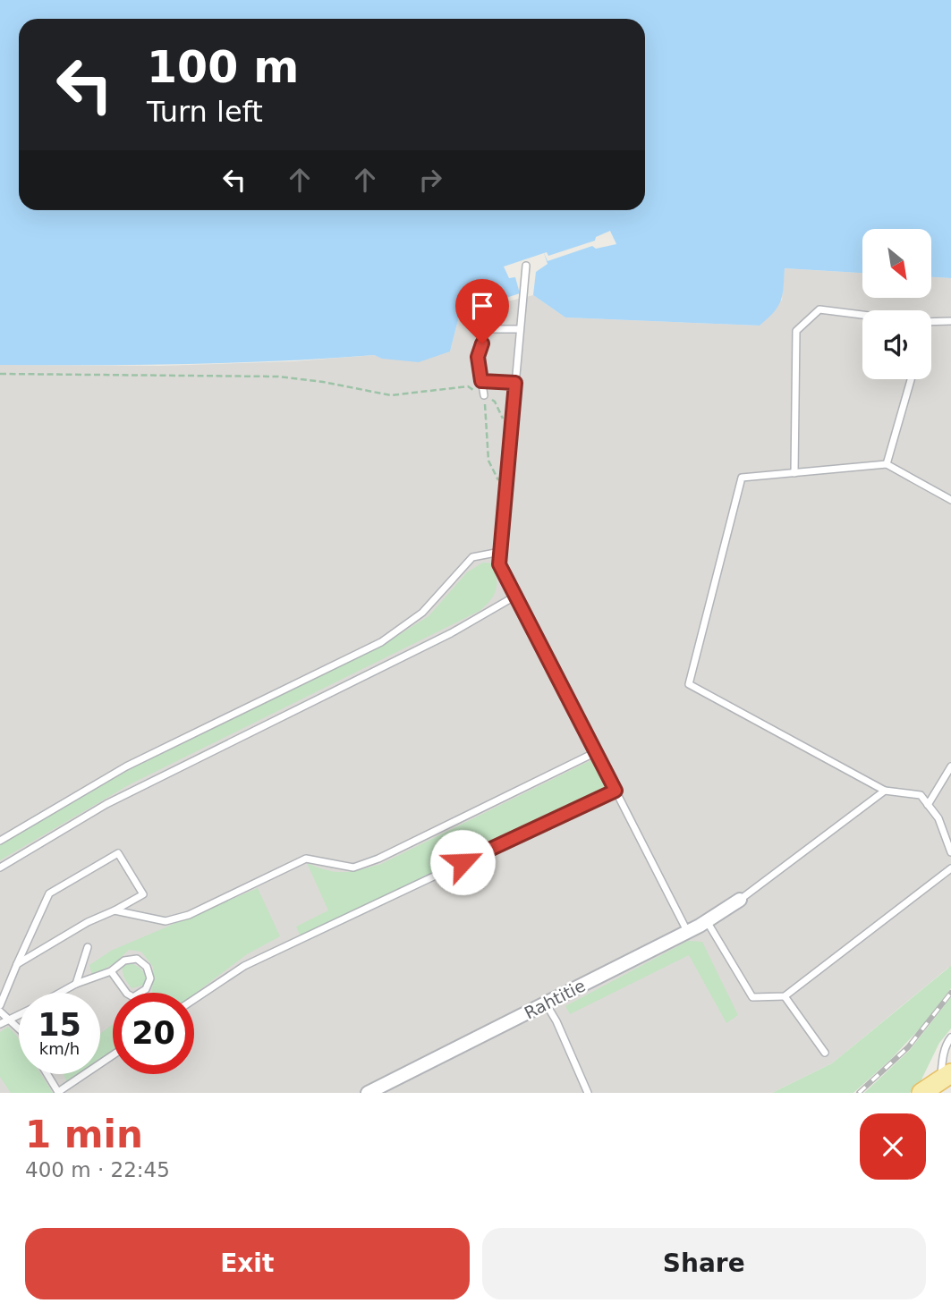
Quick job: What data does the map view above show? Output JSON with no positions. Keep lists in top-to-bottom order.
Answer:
{
  "streets": {
    "street": ["Rahtitie"]
  },
  "north": "bottom right",
  "page": {
    "turn": ["100 m", "Turn left"],
    "speed": "15 km/h",
    "limit": "20",
    "heading": ["1 min", "400 m · 22:45"],
    "buttons": ["Exit", "Share"]
  }
}
